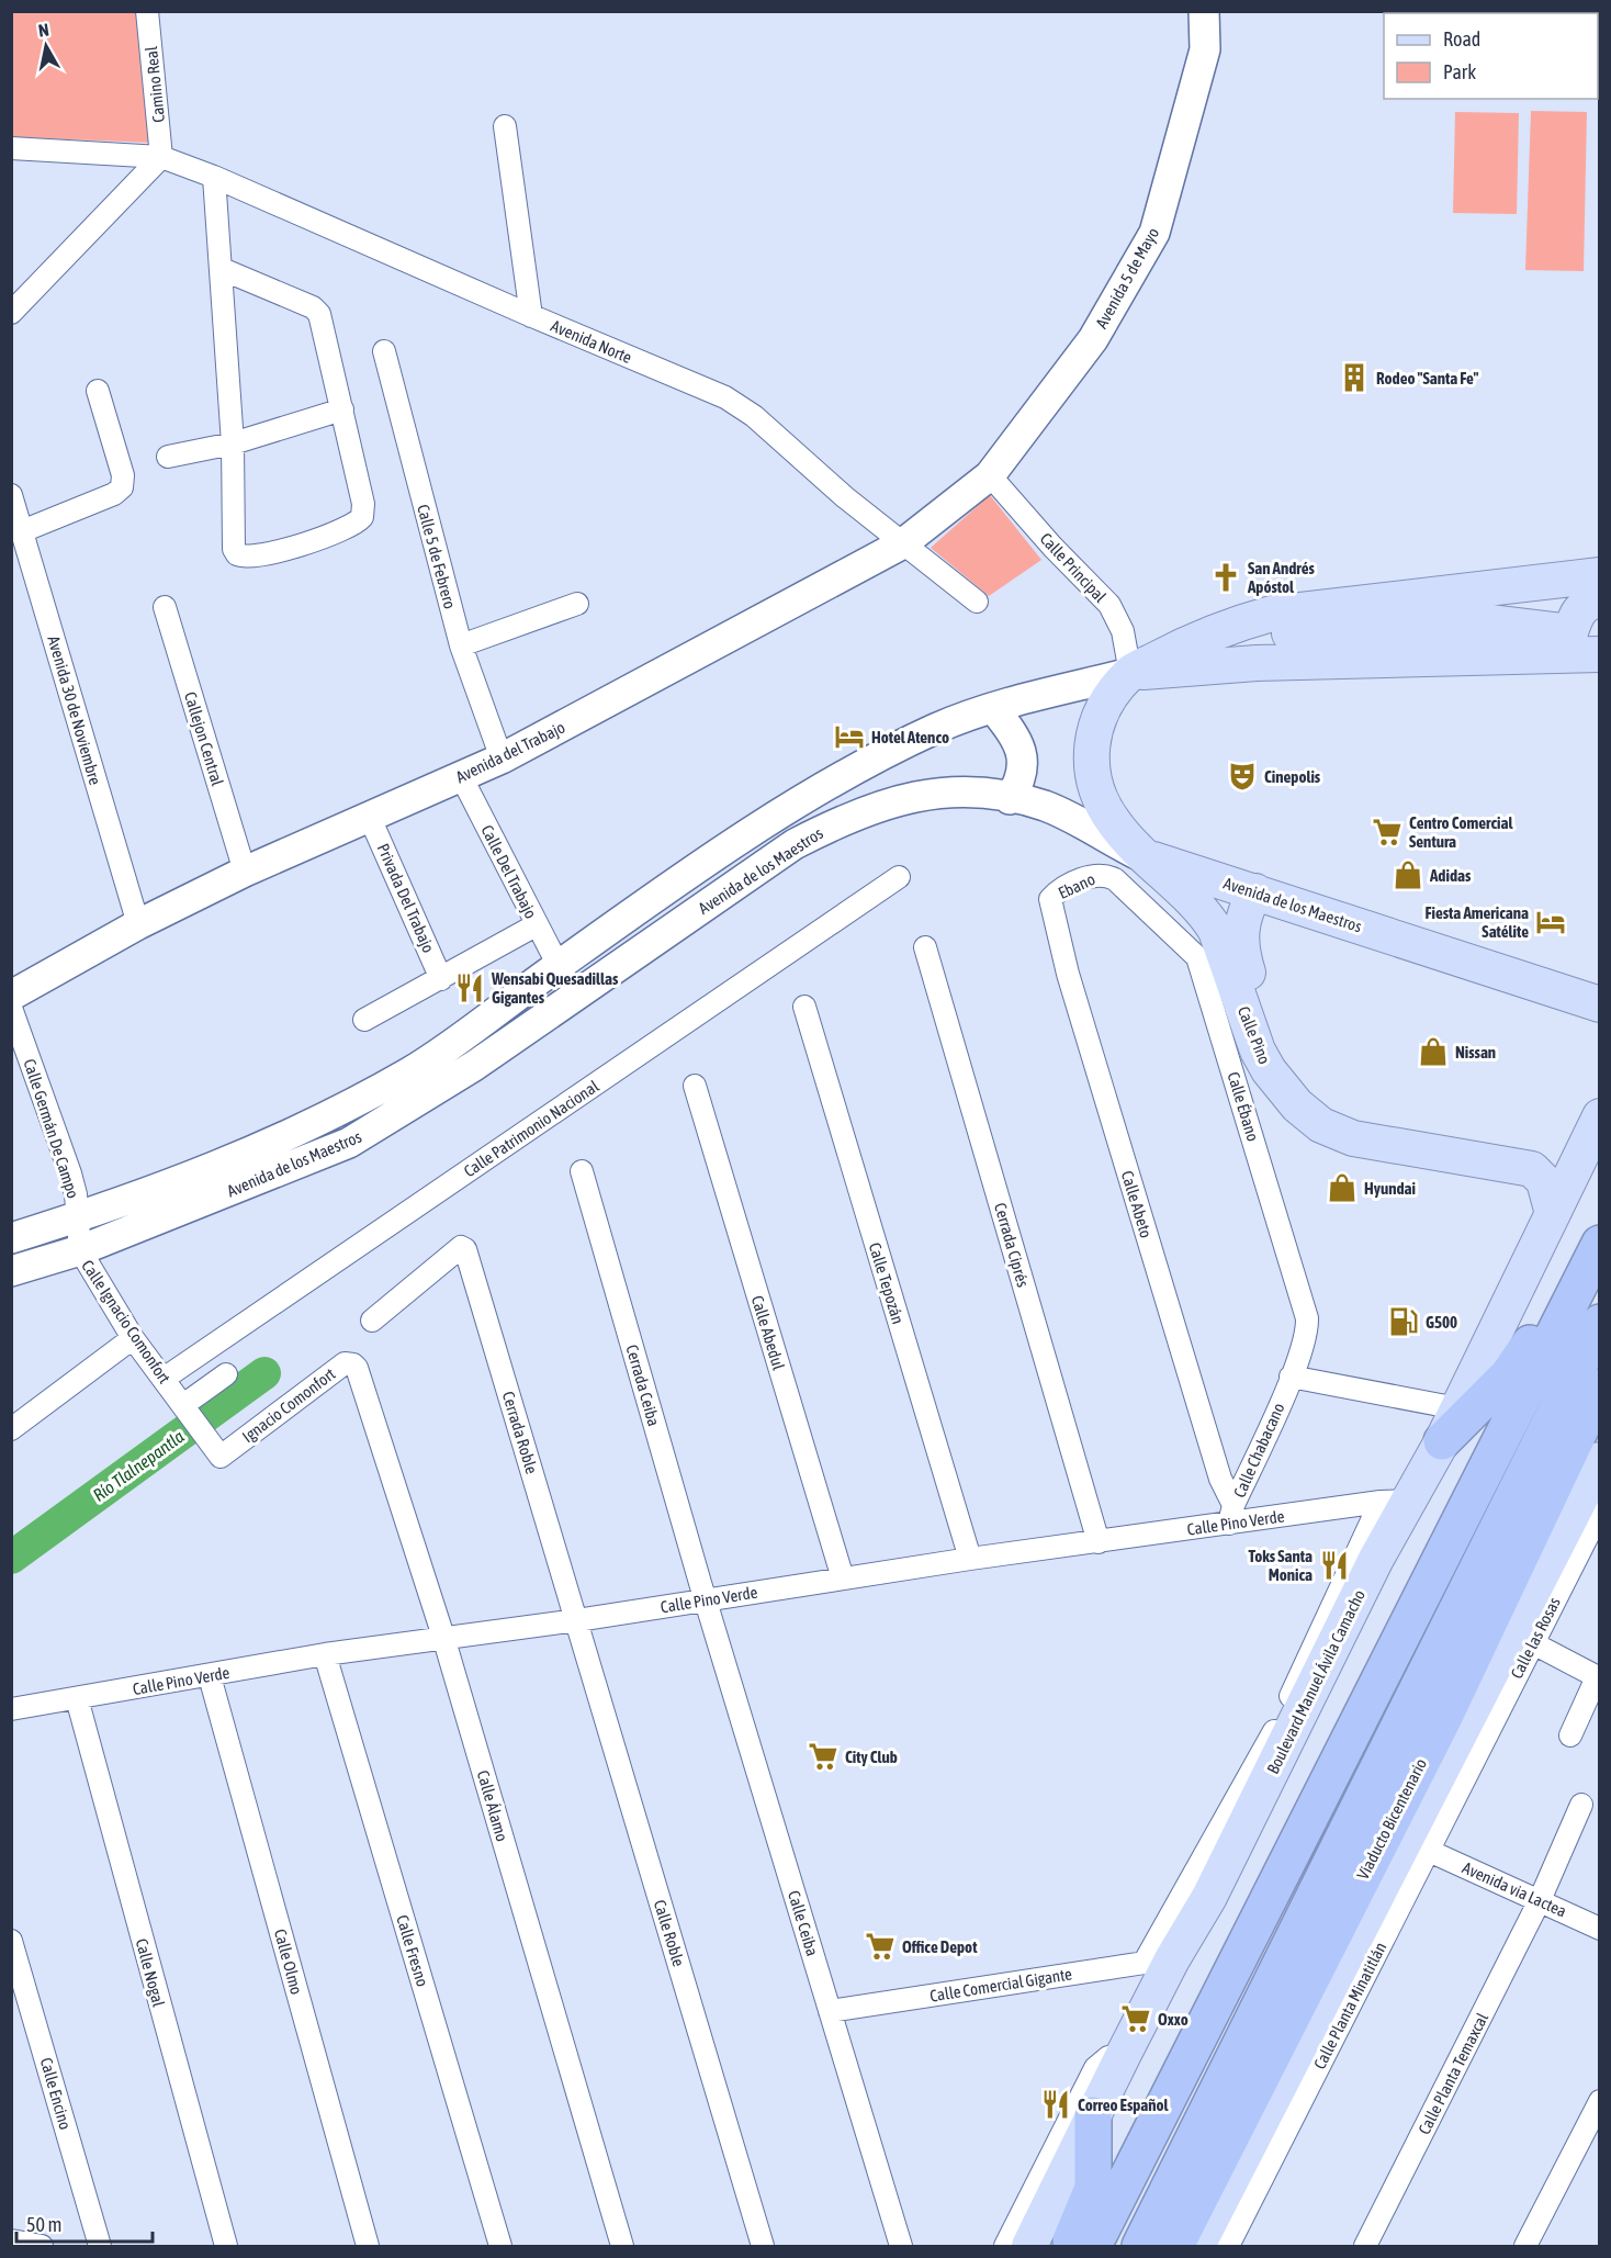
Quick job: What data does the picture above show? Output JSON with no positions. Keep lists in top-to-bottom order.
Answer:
{
  "streets": {
    "highway": ["Viaducto Bicentenario"],
    "main road": [
      "Avenida 5 de Mayo",
      "Avenida del Trabajo",
      "Avenida de los Maestros",
      "Calle Pino",
      "Boulevard Manuel Ávila Camacho"
    ],
    "street": [
      "Camino Real",
      "Avenida Norte",
      "Calle 5 de Febrero",
      "Calle Principal",
      "Avenida 30 de Noviembre",
      "Callejon Central",
      "Calle Del Trabajo",
      "Ebano",
      "Privada Del Trabajo",
      "Calle Ébano",
      "Calle Germán De Campo",
      "Calle Patrimonio Nacional",
      "Calle Abeto",
      "Cerrada Ciprés",
      "Calle Tepozán",
      "Calle Ignacio Comonfort",
      "Calle Abedul",
      "Cerrada Ceiba",
      "Ignacio Comonfort",
      "Cerrada Roble",
      "Calle Chabacano",
      "Calle Pino Verde",
      "Calle las Rosas",
      "Calle Álamo",
      "Avenida via Lactea",
      "Calle Ceiba",
      "Calle Roble",
      "Calle Fresno",
      "Calle Olmo",
      "Calle Nogal",
      "Calle Comercial Gigante",
      "Calle Planta Minatitlán",
      "Calle Planta Temaxcal",
      "Calle Encino"
    ]
  },
  "crossings": [
    ["Camino Real", "Avenida Norte"],
    ["Avenida 5 de Mayo", "Calle Principal"],
    ["Avenida 5 de Mayo", "Avenida del Trabajo"],
    ["Avenida Norte", "Avenida del Trabajo"],
    ["Calle 5 de Febrero", "Avenida del Trabajo"],
    ["Calle Principal", "Avenida del Trabajo"],
    ["Calle Principal", "Avenida de los Maestros"],
    ["Calle Principal", "Calle Pino"],
    ["Avenida 30 de Noviembre", "Avenida del Trabajo"],
    ["Callejon Central", "Avenida del Trabajo"],
    ["Avenida del Trabajo", "Calle Del Trabajo"],
    ["Avenida del Trabajo", "Privada Del Trabajo"],
    ["Avenida de los Maestros", "Calle Del Trabajo"],
    ["Avenida de los Maestros", "Calle Pino"],
    ["Avenida de los Maestros", "Calle Germán De Campo"],
    ["Avenida de los Maestros", "Calle Ignacio Comonfort"],
    ["Ebano", "Calle Ébano"],
    ["Ebano", "Calle Abeto"],
    ["Calle Pino", "Boulevard Manuel Ávila Camacho"],
    ["Calle Ébano", "Calle Chabacano"],
    ["Calle Germán De Campo", "Calle Ignacio Comonfort"],
    ["Calle Patrimonio Nacional", "Calle Ignacio Comonfort"],
    ["Calle Abeto", "Calle Chabacano"],
    ["Calle Abeto", "Calle Pino Verde"],
    ["Cerrada Ciprés", "Calle Pino Verde"],
    ["Calle Tepozán", "Calle Pino Verde"],
    ["Calle Ignacio Comonfort", "Ignacio Comonfort"],
    ["Calle Abedul", "Calle Pino Verde"],
    ["Cerrada Ceiba", "Calle Pino Verde"],
    ["Cerrada Ceiba", "Calle Ceiba"],
    ["Ignacio Comonfort", "Calle Álamo"],
    ["Cerrada Roble", "Calle Pino Verde"],
    ["Cerrada Roble", "Calle Roble"],
    ["Calle Chabacano", "Calle Pino Verde"],
    ["Calle Pino Verde", "Boulevard Manuel Ávila Camacho"],
    ["Calle Pino Verde", "Calle Álamo"],
    ["Calle Pino Verde", "Calle Ceiba"],
    ["Calle Pino Verde", "Calle Roble"],
    ["Calle Pino Verde", "Calle Fresno"],
    ["Calle Pino Verde", "Calle Olmo"],
    ["Calle Pino Verde", "Calle Nogal"],
    ["Calle las Rosas", "Calle Planta Minatitlán"],
    ["Boulevard Manuel Ávila Camacho", "Calle Comercial Gigante"],
    ["Avenida via Lactea", "Calle Planta Minatitlán"],
    ["Avenida via Lactea", "Calle Planta Temaxcal"],
    ["Calle Ceiba", "Calle Comercial Gigante"]
  ],
  "water": ["Río Tlalnepantla"],
  "places": {
    "building": ["Rodeo \"Santa Fe\""],
    "church": ["San Andrés Apóstol"],
    "hotel": ["Hotel Atenco", "Fiesta Americana Satélite"],
    "theatre": ["Cinepolis"],
    "supermarket": [
      "Centro Comercial Sentura",
      "City Club",
      "Office Depot",
      "Oxxo"
    ],
    "shop": ["Adidas", "Nissan", "Hyundai"],
    "restaurant": ["Wensabi Quesadillas Gigantes", "Toks Santa Monica", "Correo Español"],
    "fuel station": ["G500"]
  },
  "legend": ["Road", "Park"],
  "scale_bar": "50 m",
  "north": "top"
}
